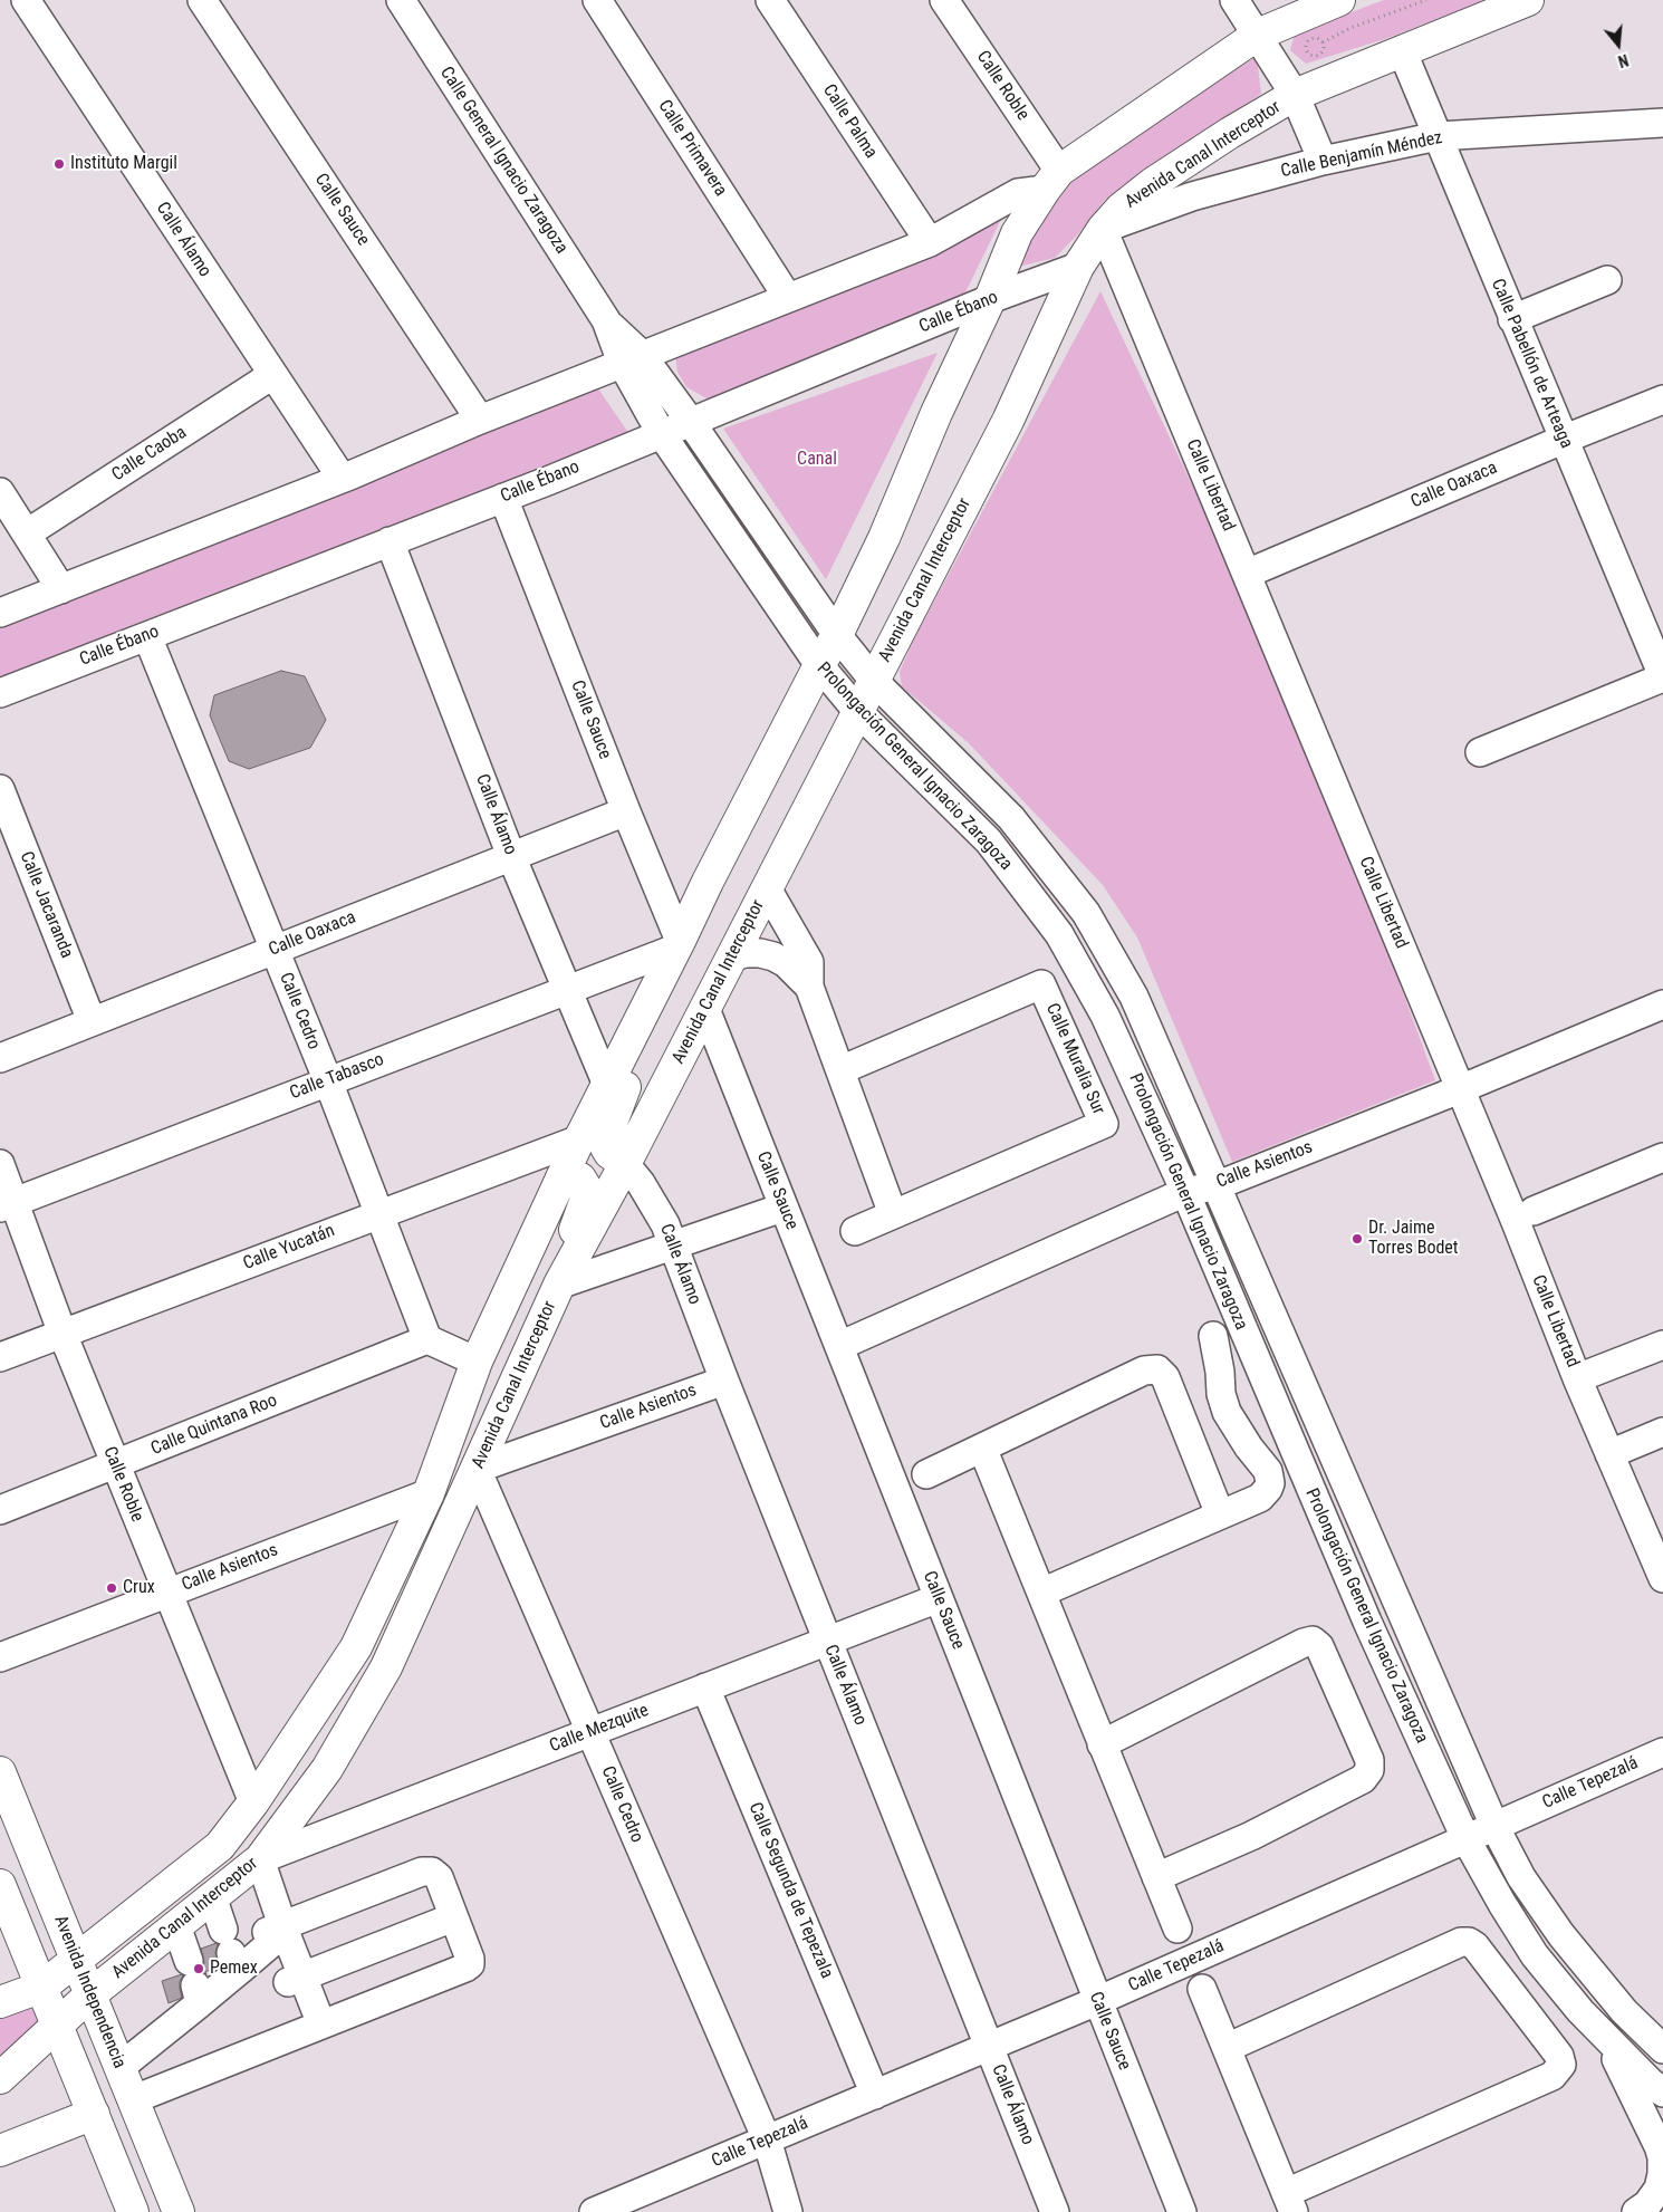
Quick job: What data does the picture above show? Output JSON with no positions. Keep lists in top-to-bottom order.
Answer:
{
  "streets": {
    "main road": ["Avenida Canal Interceptor", "Avenida Independencia"],
    "street": [
      "Calle Roble",
      "Calle Palma",
      "Calle Primavera",
      "Calle Benjamín Méndez",
      "Calle General Ignacio Zaragoza",
      "Calle Sauce",
      "Calle Álamo",
      "Calle Ébano",
      "Calle Pabellón de Arteaga",
      "Calle Caoba",
      "Calle Libertad",
      "Calle Oaxaca",
      "Prolongación General Ignacio Zaragoza",
      "Calle Jacaranda",
      "Calle Cedro",
      "Calle Muralia Sur",
      "Calle Tabasco",
      "Calle Asientos",
      "Calle Yucatán",
      "Calle Quintana Roo",
      "Calle Mezquite",
      "Calle Tepezalá",
      "Calle Segunda de Tepezala"
    ]
  },
  "crossings": [
    ["Calle Roble", "Avenida Canal Interceptor"],
    ["Calle Roble", "Calle Tabasco"],
    ["Calle Roble", "Calle Asientos"],
    ["Calle Roble", "Calle Yucatán"],
    ["Calle Roble", "Calle Quintana Roo"],
    ["Avenida Canal Interceptor", "Calle Benjamín Méndez"],
    ["Avenida Canal Interceptor", "Calle Sauce"],
    ["Avenida Canal Interceptor", "Calle Álamo"],
    ["Avenida Canal Interceptor", "Calle Ébano"],
    ["Avenida Canal Interceptor", "Calle Pabellón de Arteaga"],
    ["Avenida Canal Interceptor", "Calle Libertad"],
    ["Avenida Canal Interceptor", "Prolongación General Ignacio Zaragoza"],
    ["Avenida Canal Interceptor", "Calle Cedro"],
    ["Avenida Canal Interceptor", "Calle Tabasco"],
    ["Avenida Canal Interceptor", "Calle Asientos"],
    ["Avenida Canal Interceptor", "Calle Yucatán"],
    ["Avenida Canal Interceptor", "Calle Mezquite"],
    ["Avenida Canal Interceptor", "Avenida Independencia"],
    ["Calle Benjamín Méndez", "Calle Pabellón de Arteaga"],
    ["Calle Benjamín Méndez", "Calle Libertad"],
    ["Calle General Ignacio Zaragoza", "Prolongación General Ignacio Zaragoza"],
    ["Calle Sauce", "Calle Ébano"],
    ["Calle Sauce", "Calle Oaxaca"],
    ["Calle Sauce", "Calle Tabasco"],
    ["Calle Sauce", "Calle Asientos"],
    ["Calle Sauce", "Calle Mezquite"],
    ["Calle Sauce", "Calle Tepezalá"],
    ["Calle Álamo", "Calle Ébano"],
    ["Calle Álamo", "Calle Caoba"],
    ["Calle Álamo", "Calle Oaxaca"],
    ["Calle Álamo", "Calle Tabasco"],
    ["Calle Álamo", "Calle Asientos"],
    ["Calle Álamo", "Calle Mezquite"],
    ["Calle Álamo", "Calle Tepezalá"],
    ["Calle Ébano", "Prolongación General Ignacio Zaragoza"],
    ["Calle Ébano", "Calle Cedro"],
    ["Calle Pabellón de Arteaga", "Calle Oaxaca"],
    ["Calle Libertad", "Calle Oaxaca"],
    ["Calle Libertad", "Calle Asientos"],
    ["Calle Oaxaca", "Calle Jacaranda"],
    ["Calle Oaxaca", "Calle Cedro"],
    ["Prolongación General Ignacio Zaragoza", "Calle Asientos"],
    ["Prolongación General Ignacio Zaragoza", "Calle Tepezalá"],
    ["Calle Cedro", "Calle Tabasco"],
    ["Calle Cedro", "Calle Asientos"],
    ["Calle Cedro", "Calle Yucatán"],
    ["Calle Cedro", "Calle Quintana Roo"],
    ["Calle Cedro", "Calle Mezquite"],
    ["Calle Cedro", "Calle Tepezalá"],
    ["Calle Mezquite", "Calle Segunda de Tepezala"],
    ["Calle Tepezalá", "Calle Segunda de Tepezala"]
  ],
  "parks": ["Canal"],
  "places": [
    "Instituto Margil",
    "Dr. Jaime Torres Bodet",
    "Crux",
    "Pemex"
  ],
  "north": "bottom"
}
